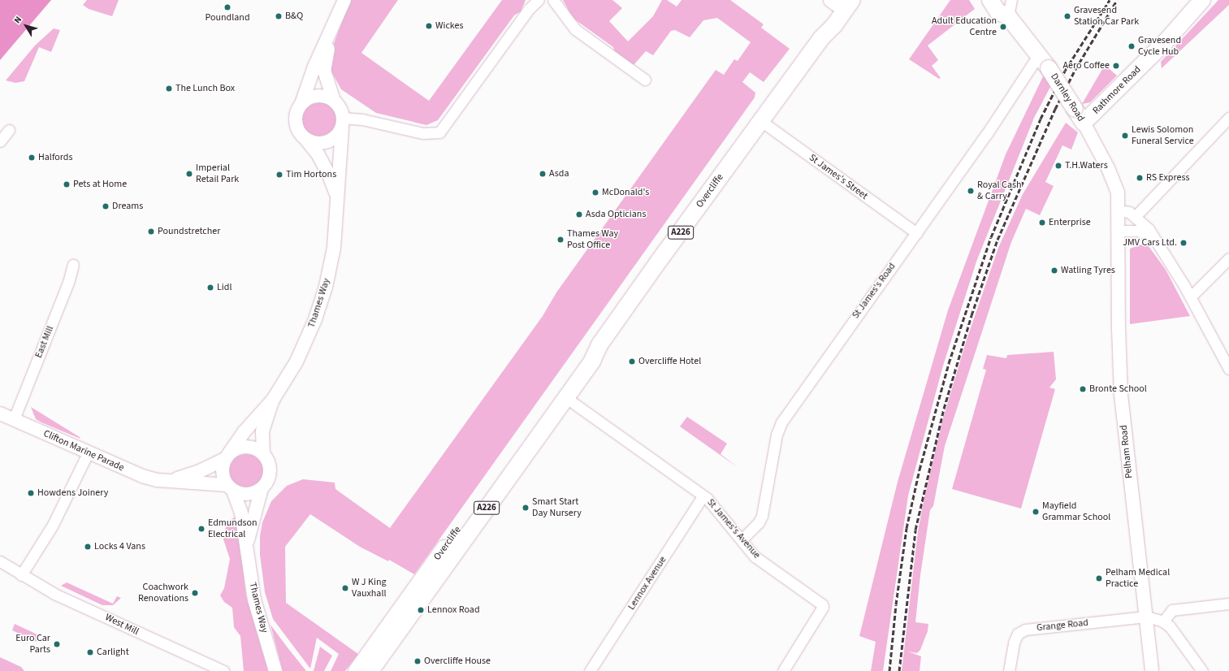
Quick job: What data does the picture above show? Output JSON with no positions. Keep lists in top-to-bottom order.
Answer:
{
  "streets": {
    "main road": [
      "Rathmore Road",
      "Darnley Road",
      "Overcliffe",
      "A226"
    ],
    "street": [
      "St James's Street",
      "St James's Road",
      "Thames Way",
      "East Mill",
      "Clifton Marine Parade",
      "Pelham Road",
      "St James's Avenue",
      "Lennox Avenue",
      "West Mill",
      "Grange Road"
    ]
  },
  "crossings": [
    ["Rathmore Road", "Darnley Road"],
    ["Darnley Road", "St James's Road"],
    ["Darnley Road", "Pelham Road"],
    ["St James's Street", "Overcliffe"],
    ["St James's Street", "St James's Road"],
    ["Overcliffe", "St James's Avenue"],
    ["St James's Road", "St James's Avenue"],
    ["Thames Way", "Clifton Marine Parade"],
    ["East Mill", "Clifton Marine Parade"],
    ["Pelham Road", "Grange Road"],
    ["St James's Avenue", "Lennox Avenue"]
  ],
  "places": [
    "Poundland",
    "B&Q",
    "Gravesend Station Car Park",
    "Wickes",
    "Adult Education Centre",
    "Gravesend Cycle Hub",
    "Aero Coffee",
    "The Lunch Box",
    "Lewis Solomon Funeral Service",
    "Halfords",
    "T.H.Waters",
    "Imperial Retail Park",
    "Asda",
    "Tim Hortons",
    "RS Express",
    "Pets at Home",
    "Royal Cash & Carry",
    "McDonald's",
    "Dreams",
    "Asda Opticians",
    "Enterprise",
    "Poundstretcher",
    "Thames Way Post Office",
    "JMV Cars Ltd.",
    "Watling Tyres",
    "Lidl",
    "Overcliffe Hotel",
    "Bronte School",
    "Howdens Joinery",
    "Smart Start Day Nursery",
    "Mayfield Grammar School",
    "Edmundson Electrical",
    "Locks 4 Vans",
    "Pelham Medical Practice",
    "W J King Vauxhall",
    "Coachwork Renovations",
    "Lennox Road",
    "Euro Car Parts",
    "Carlight",
    "Overcliffe House"
  ],
  "north": "top left"
}
